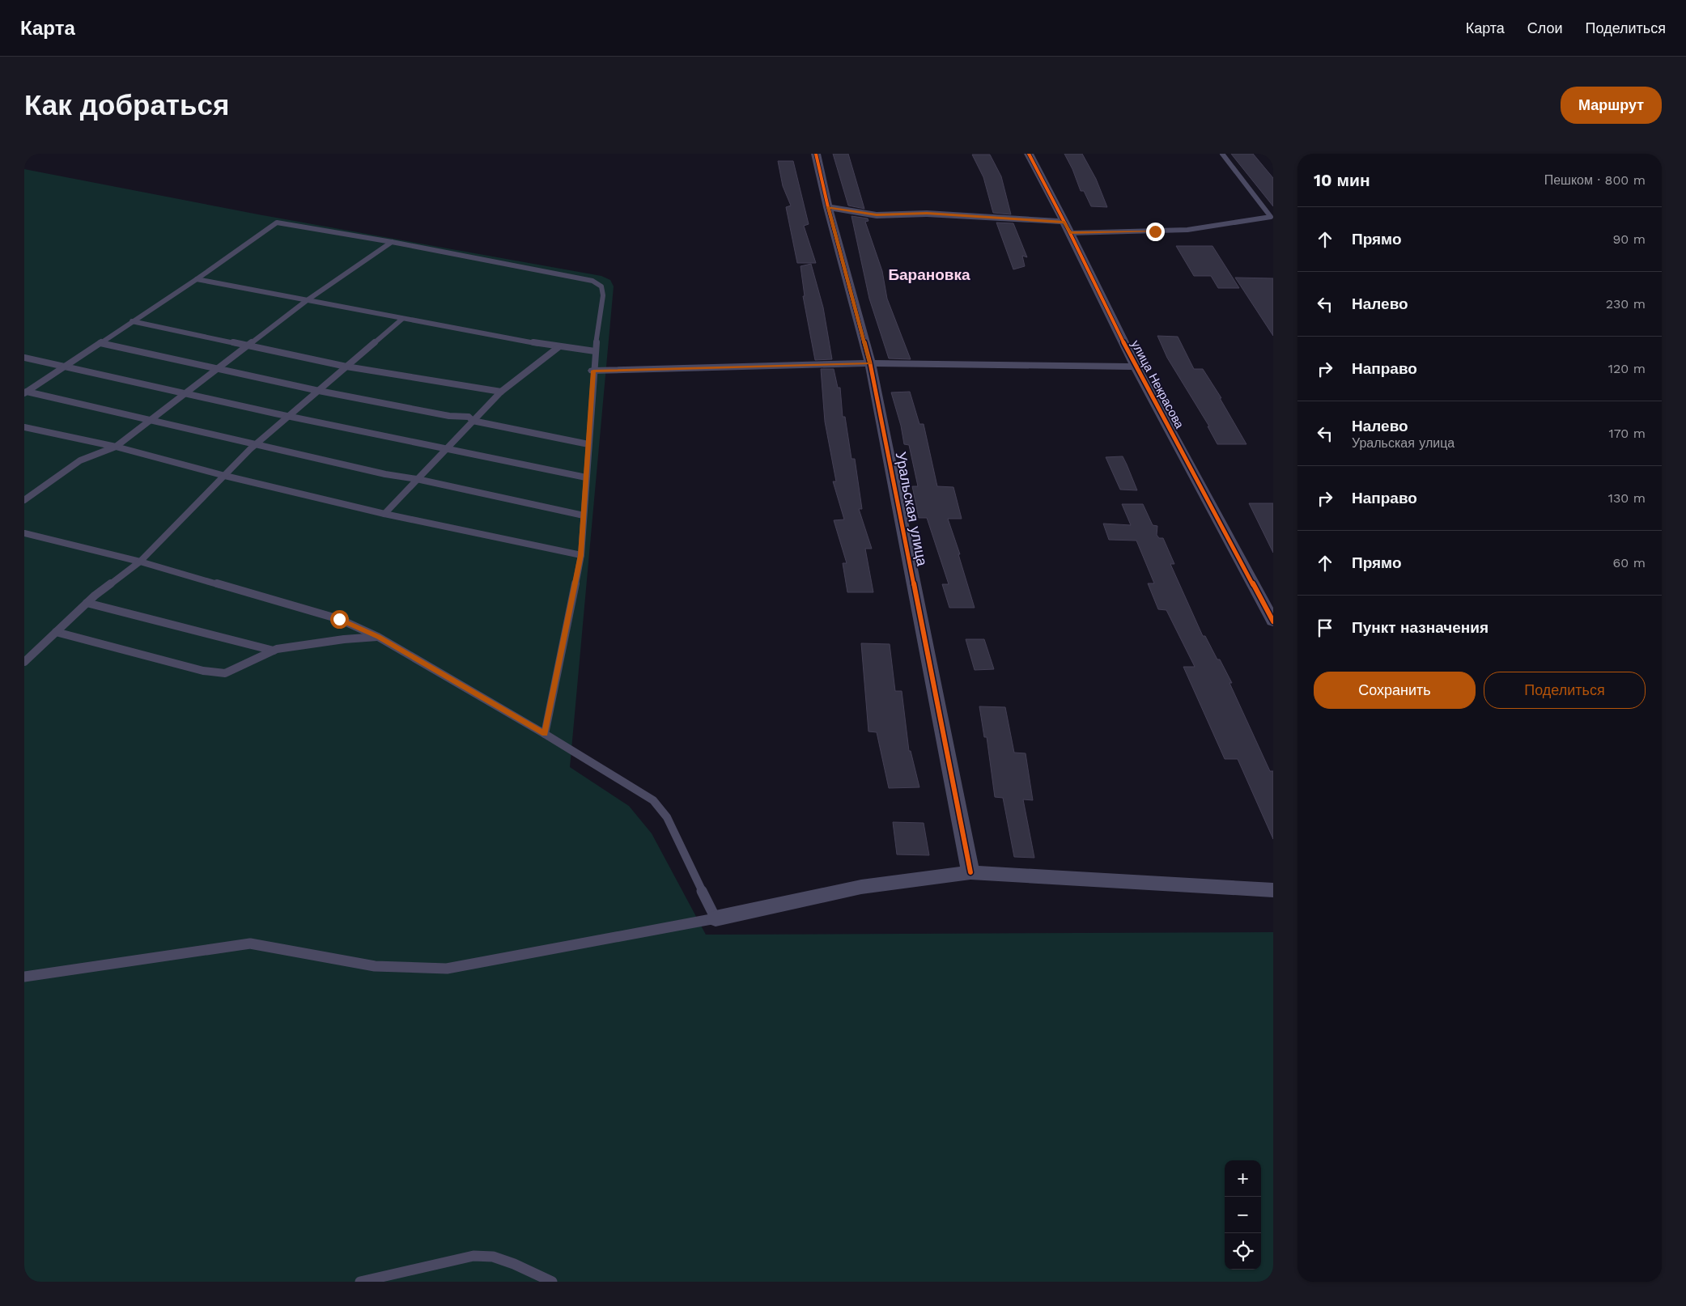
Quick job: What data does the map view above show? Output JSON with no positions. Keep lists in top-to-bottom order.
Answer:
{
  "streets": {
    "street": ["улица Некрасова", "Уральская улица"]
  },
  "districts": ["Барановка"],
  "page": {
    "header": "Карта",
    "nav": ["Карта", "Слои", "Поделиться"],
    "buttons": [
      "Маршрут",
      ["Сохранить", "Поделиться"]
    ],
    "title": "Как добраться",
    "heading": ["10 мин", "Пешком · 800 m"],
    "list": [
      ["Прямо", "90 m"],
      ["Налево", "230 m"],
      ["Направо", "120 m"],
      ["Налево", "Уральская улица", "170 m"],
      ["Направо", "130 m"],
      ["Прямо", "60 m"],
      "Пункт назначения"
    ],
    "map_buttons": ["+", "−"]
  }
}
